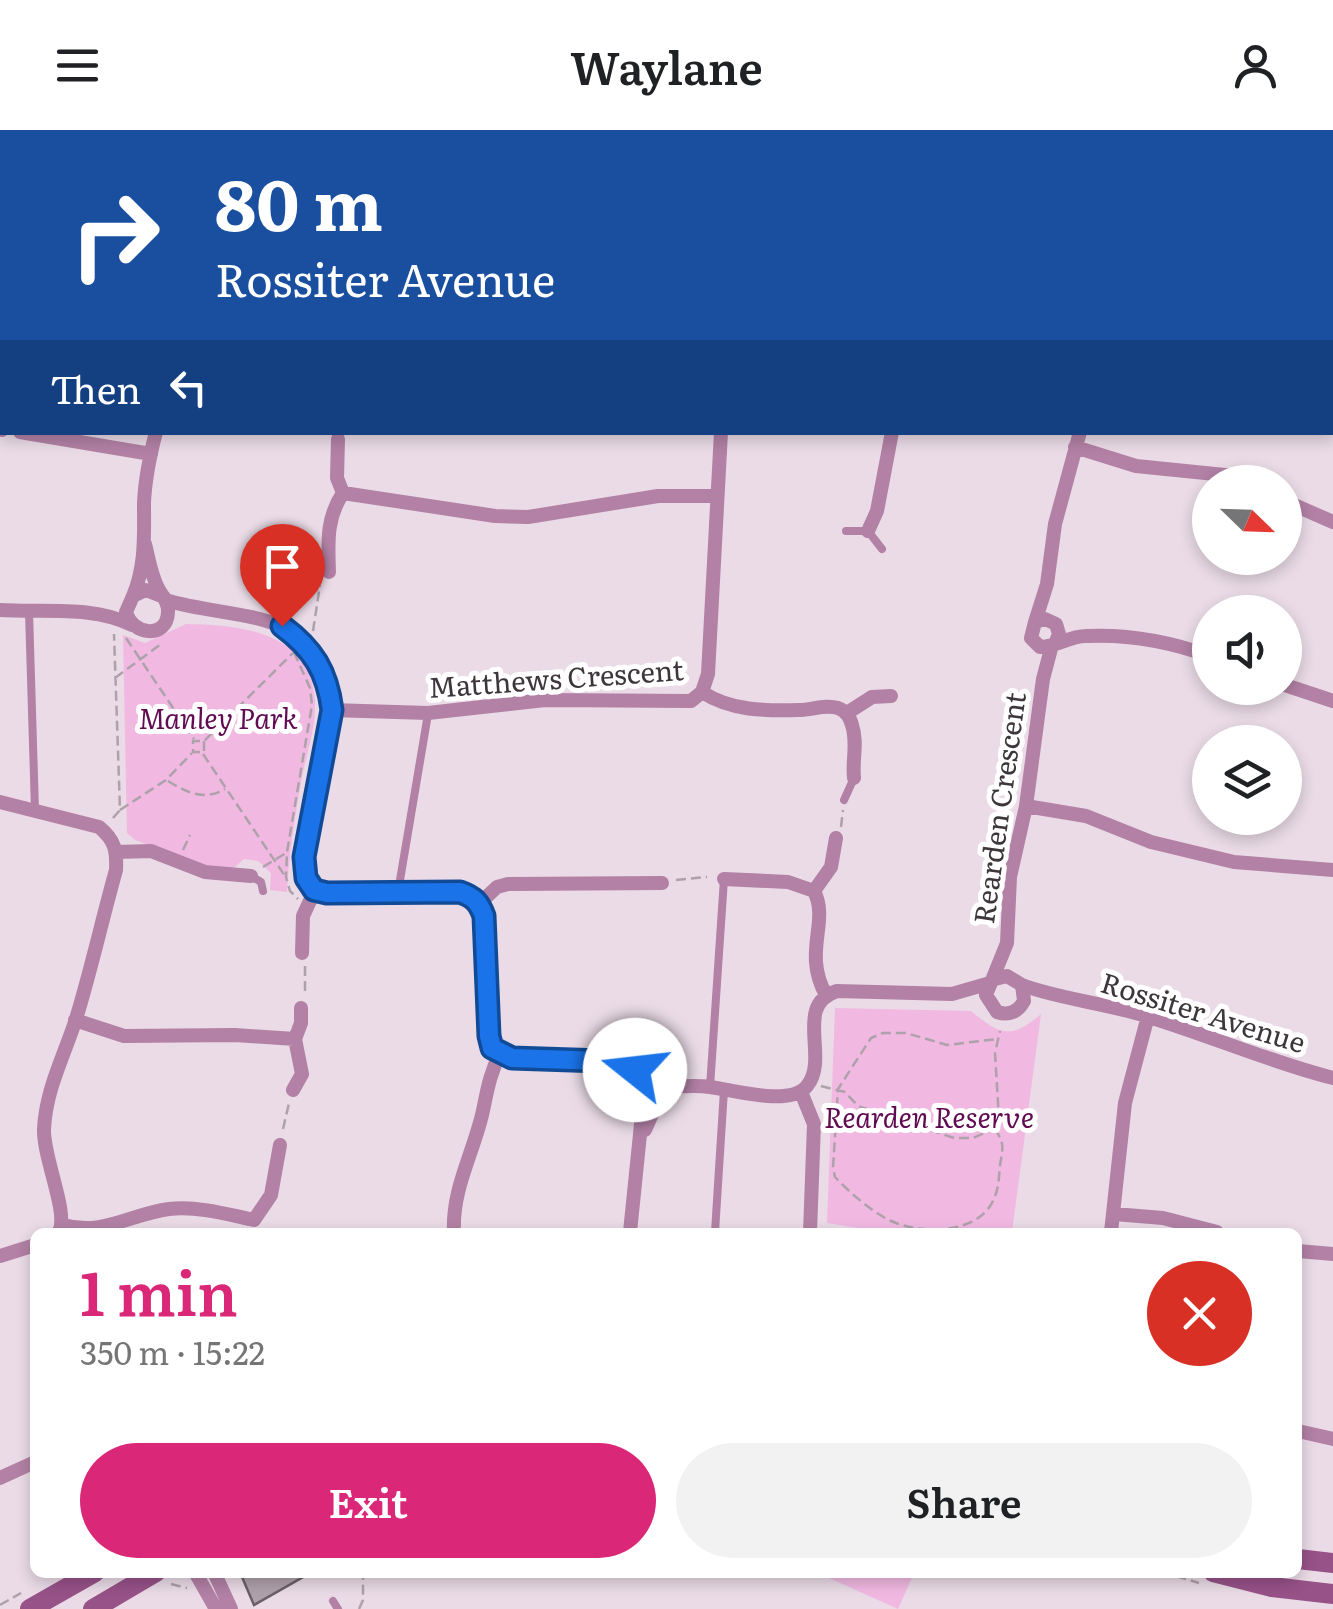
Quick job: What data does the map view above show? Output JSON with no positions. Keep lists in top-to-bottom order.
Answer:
{
  "streets": {
    "street": ["Matthews Crescent", "Rearden Crescent", "Rossiter Avenue"]
  },
  "crossings": [
    ["Rearden Crescent", "Rossiter Avenue"]
  ],
  "parks": ["Manley Park", "Rearden Reserve"],
  "north": "bottom right",
  "page": {
    "header": "Waylane",
    "turn": ["80 m", "Rossiter Avenue"],
    "then": "Then",
    "heading": ["1 min", "350 m · 15:22"],
    "buttons": ["Exit", "Share"]
  }
}
